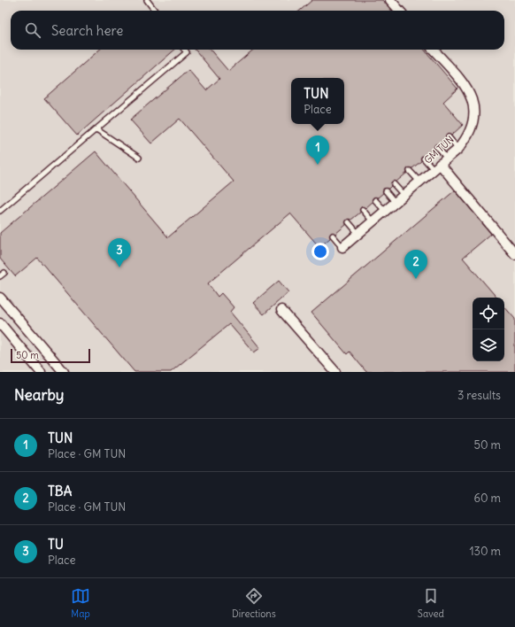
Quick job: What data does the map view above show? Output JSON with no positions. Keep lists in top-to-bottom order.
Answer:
{
  "streets": {
    "street": ["GM TUN"]
  },
  "scale_bar": "50 m",
  "page": {
    "search": "Search here",
    "popup": ["TUN", "Place"],
    "pins": ["1", "3", "2"],
    "scale": "50 m",
    "heading": ["Nearby", "3 results"],
    "list": [
      {
        "mark": "1",
        "name": "TUN",
        "note": "Place · GM TUN",
        "value": "50 m"
      },
      {
        "mark": "2",
        "name": "TBA",
        "note": "Place · GM TUN",
        "value": "60 m"
      },
      {
        "mark": "3",
        "name": "TU",
        "note": "Place",
        "value": "130 m"
      }
    ],
    "nav": ["Map", "Directions", "Saved"]
  }
}
